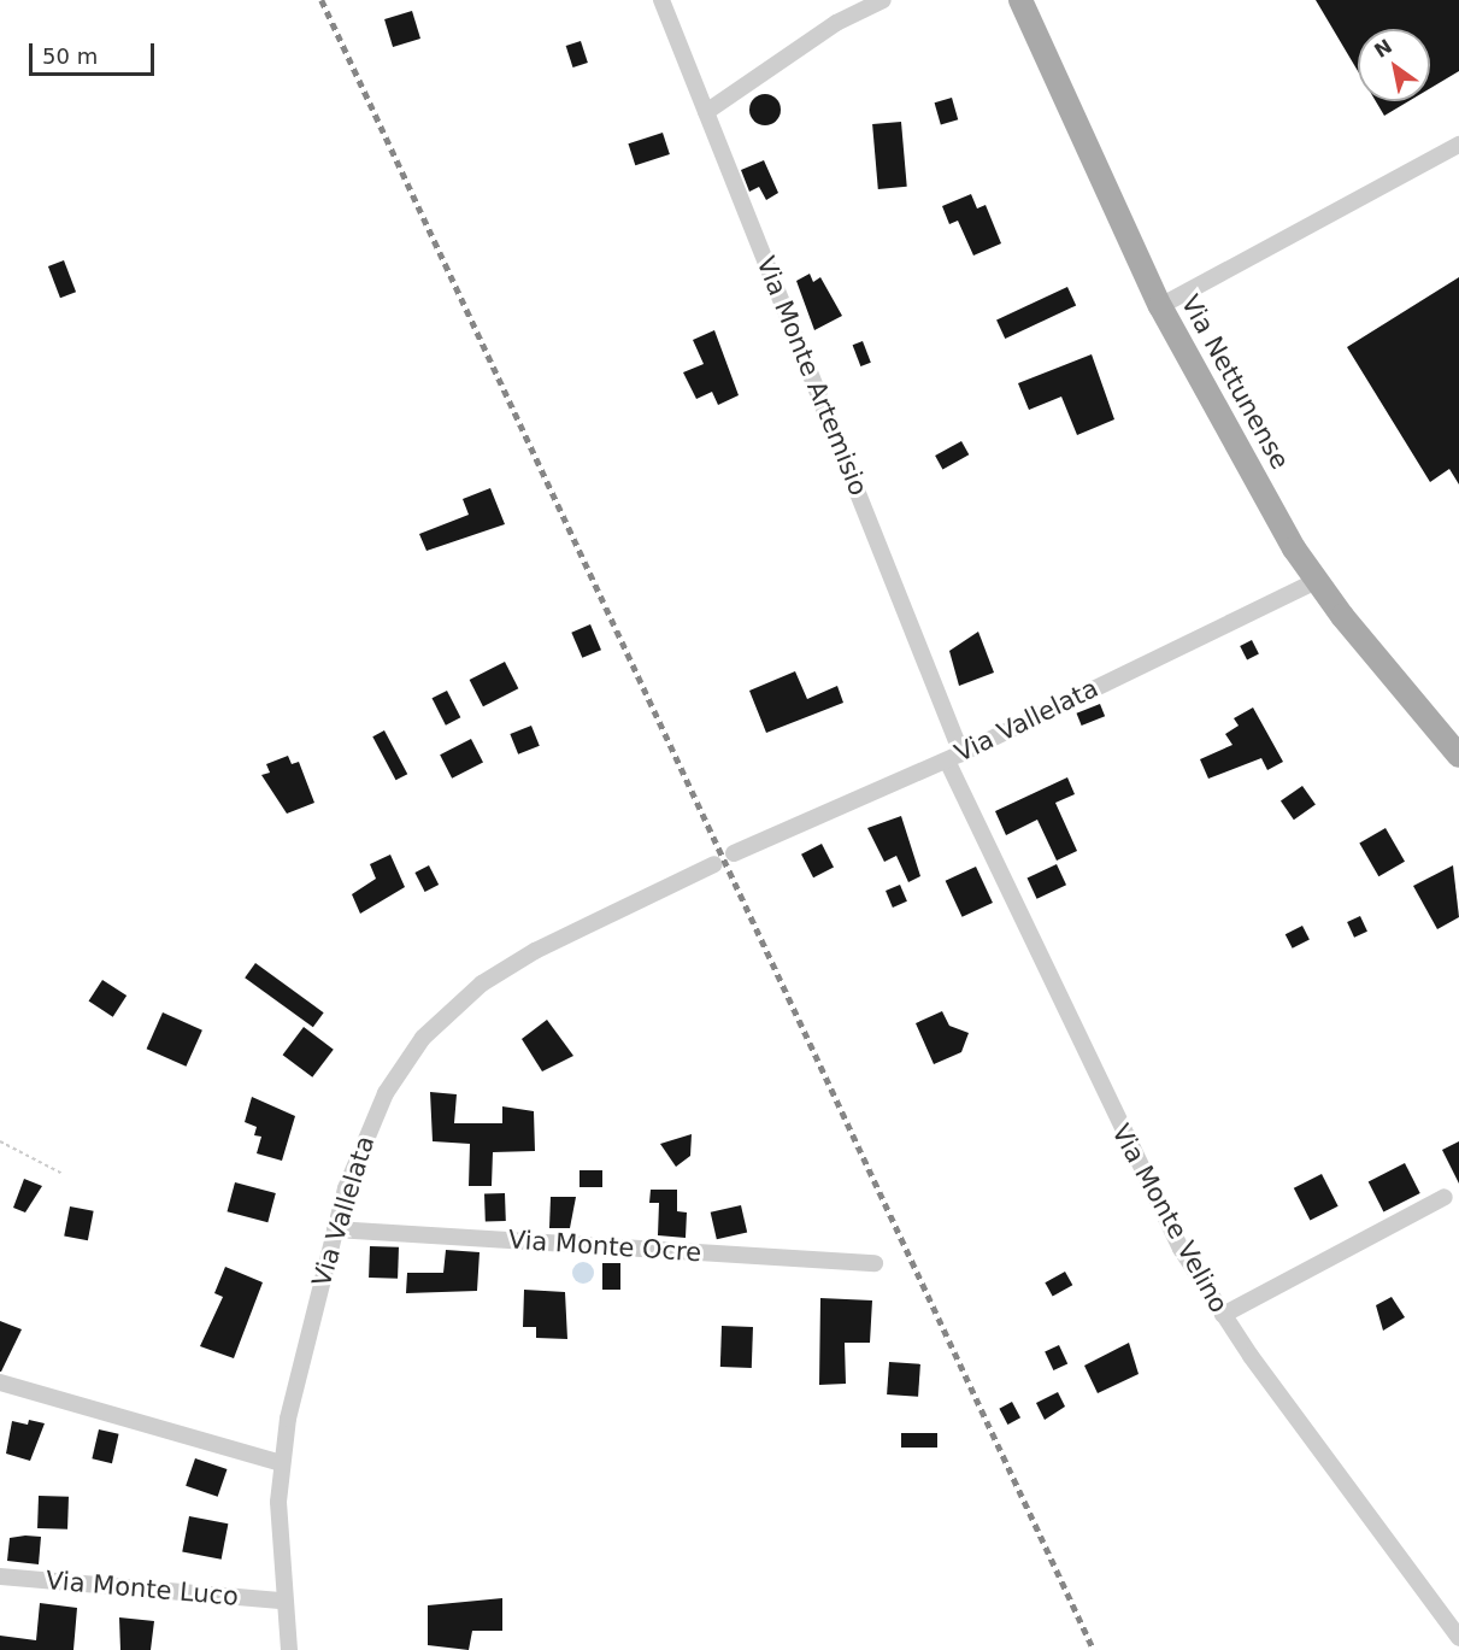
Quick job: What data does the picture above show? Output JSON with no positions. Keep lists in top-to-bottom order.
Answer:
{
  "streets": {
    "main road": ["Via Nettunense"],
    "street": [
      "Via Monte Artemisio",
      "Via Vallelata",
      "Via Monte Velino",
      "Via Monte Ocre",
      "Via Monte Luco"
    ]
  },
  "crossings": [
    ["Via Monte Artemisio", "Via Vallelata"],
    ["Via Monte Artemisio", "Via Monte Velino"],
    ["Via Nettunense", "Via Vallelata"],
    ["Via Vallelata", "Via Monte Velino"],
    ["Via Vallelata", "Via Monte Ocre"],
    ["Via Vallelata", "Via Monte Luco"]
  ],
  "scale_bar": "50 m",
  "north": "top left"
}
